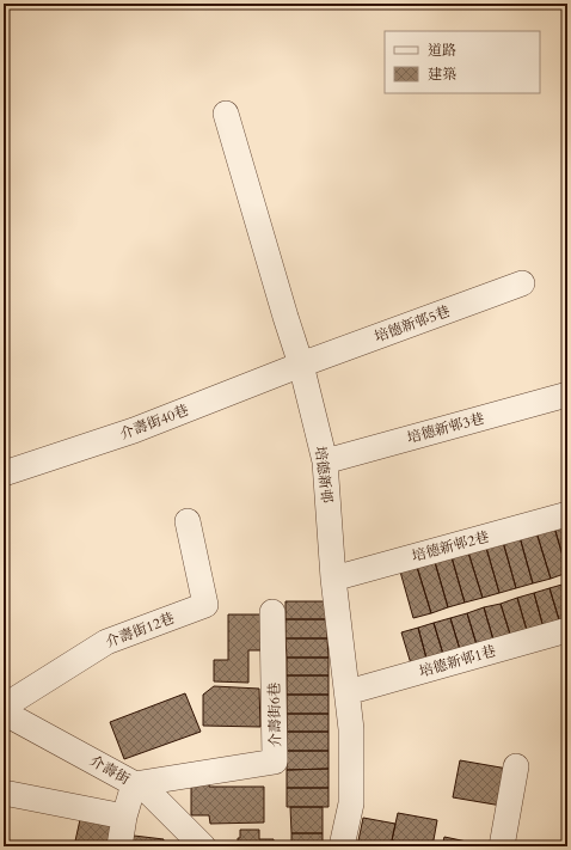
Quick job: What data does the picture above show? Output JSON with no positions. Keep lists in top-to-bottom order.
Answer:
{
  "streets": {
    "lane": [
      "培德新邨5巷",
      "介壽街40巷",
      "培德新邨3巷",
      "培德新邨",
      "培德新邨2巷",
      "介壽街12巷",
      "培德新邨1巷",
      "介壽街6巷",
      "介壽街"
    ]
  },
  "crossings": [
    ["培德新邨5巷", "介壽街40巷"],
    ["培德新邨5巷", "培德新邨"],
    ["介壽街40巷", "培德新邨"],
    ["培德新邨3巷", "培德新邨"],
    ["培德新邨", "培德新邨2巷"],
    ["培德新邨", "培德新邨1巷"],
    ["介壽街6巷", "介壽街"]
  ],
  "legend": ["道路", "建築"]
}
